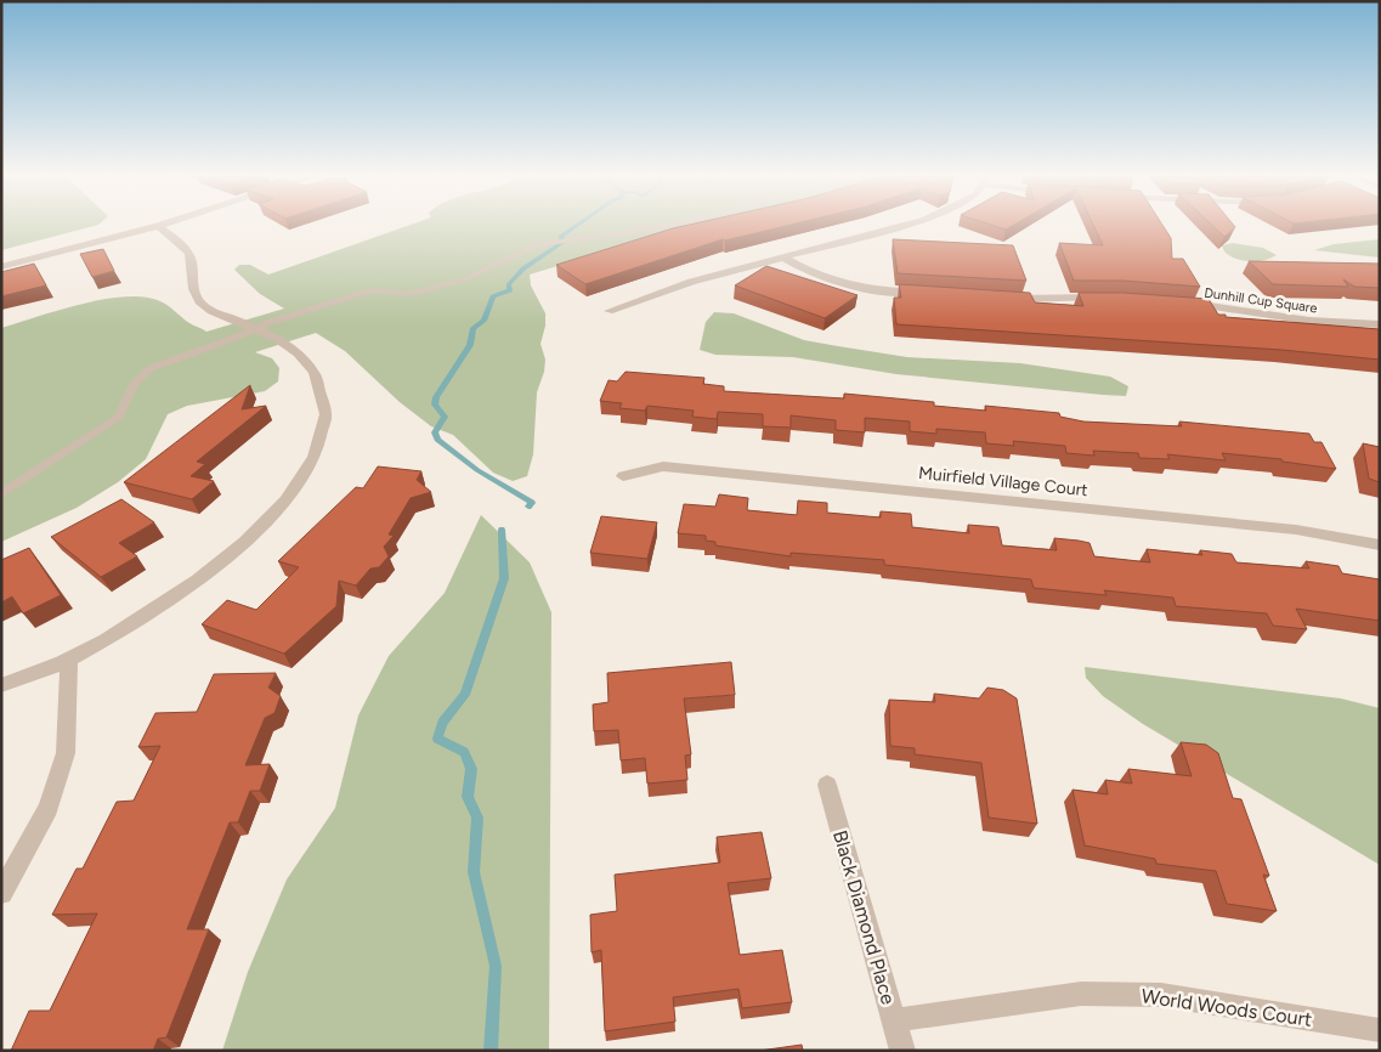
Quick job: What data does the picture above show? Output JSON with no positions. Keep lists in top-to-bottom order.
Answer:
{
  "streets": {
    "street": [
      "Dunhill Cup Square",
      "Muirfield Village Court",
      "Black Diamond Place",
      "World Woods Court"
    ]
  },
  "crossings": [
    ["Black Diamond Place", "World Woods Court"]
  ]
}
